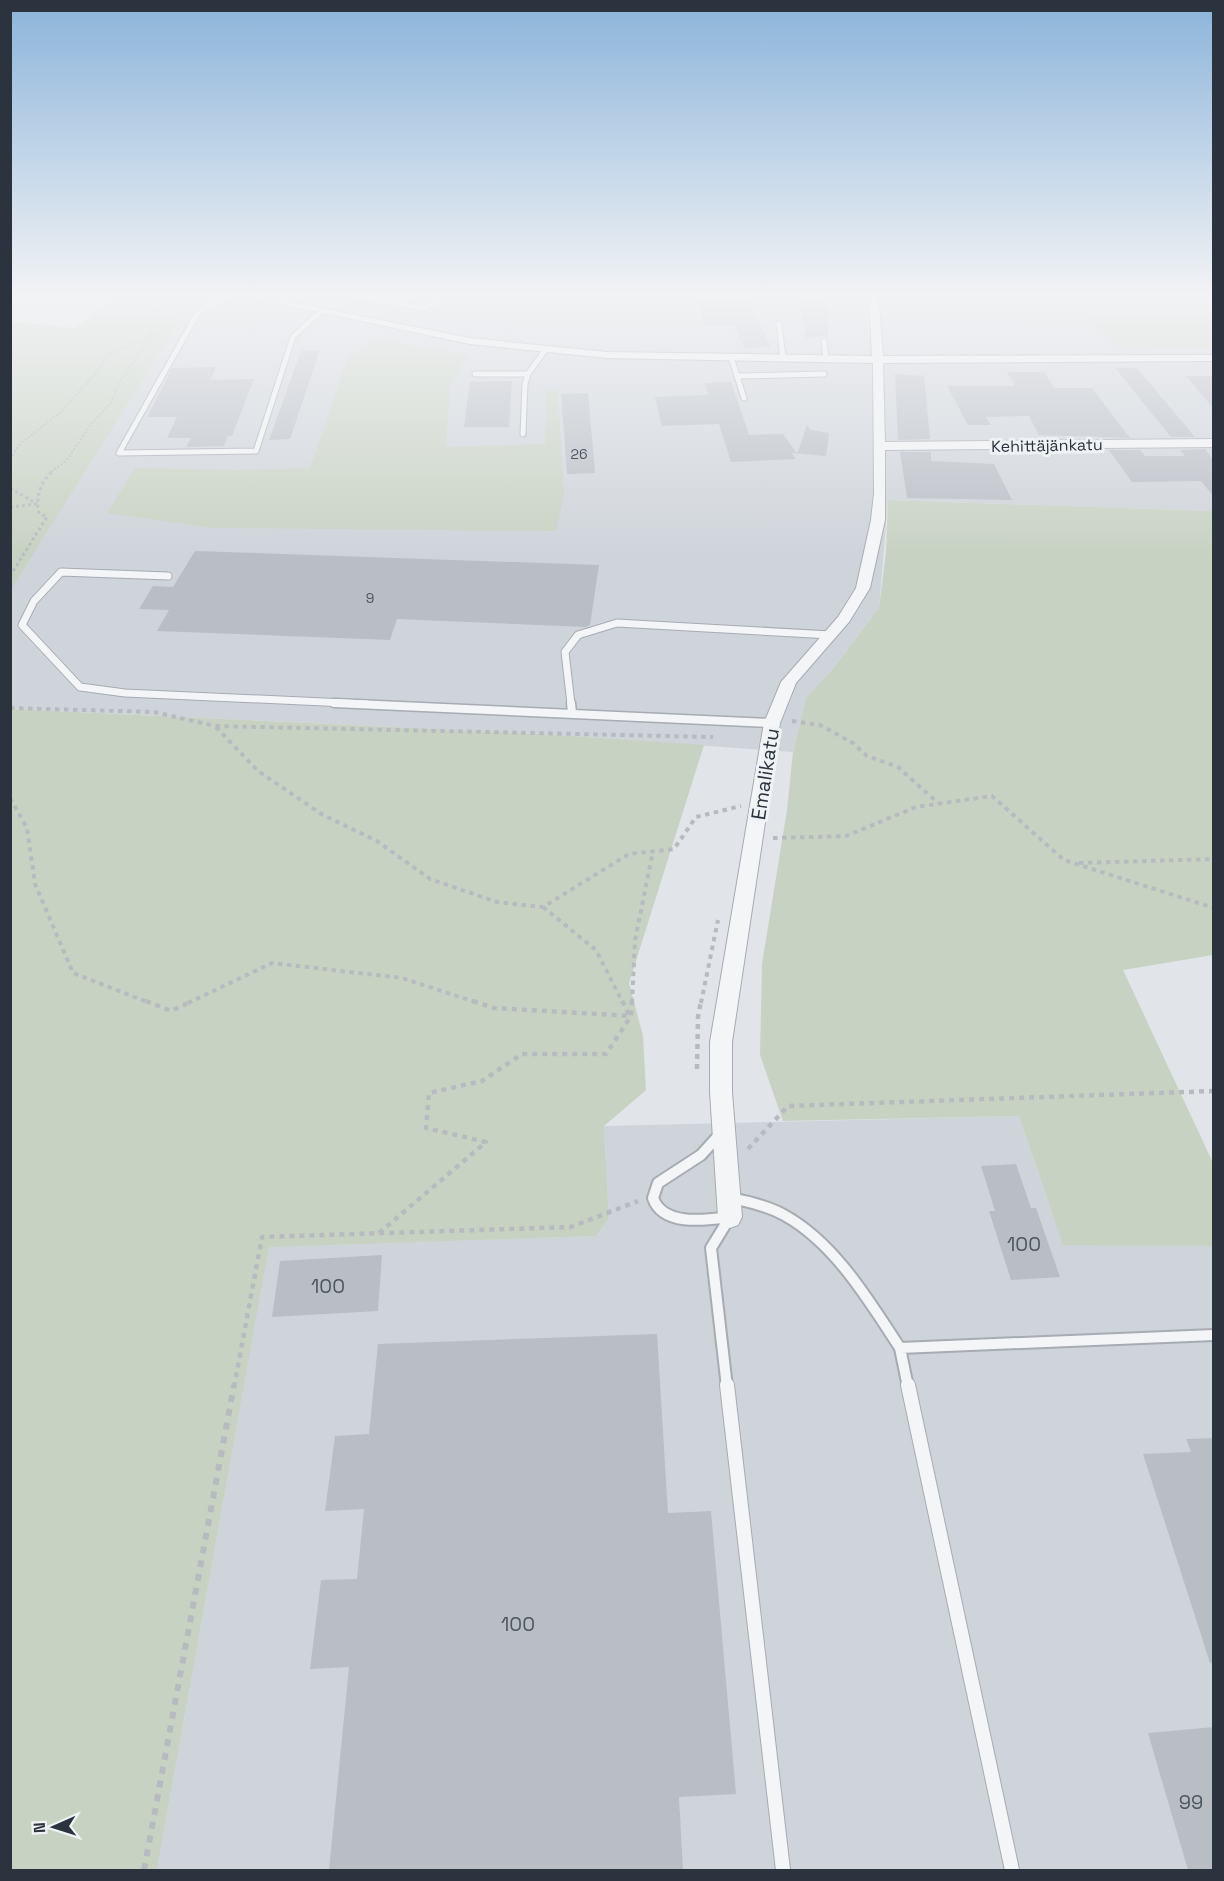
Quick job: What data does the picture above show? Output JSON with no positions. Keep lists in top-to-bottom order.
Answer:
{
  "streets": {
    "street": ["Kehittäjänkatu", "Emalikatu"]
  },
  "crossings": [
    ["Kehittäjänkatu", "Emalikatu"]
  ],
  "house_numbers": [
    "26",
    "9",
    "100",
    "100",
    "100",
    "99"
  ],
  "north": "left"
}
